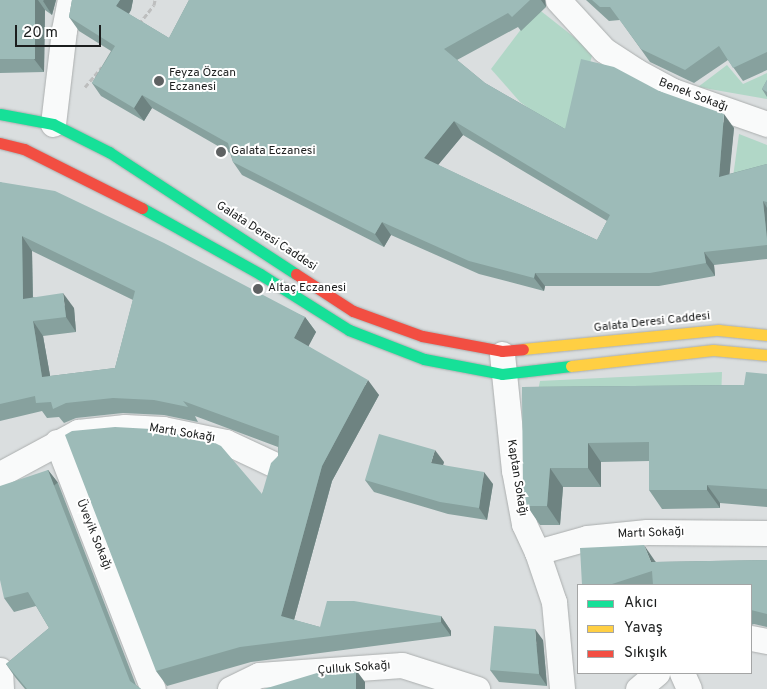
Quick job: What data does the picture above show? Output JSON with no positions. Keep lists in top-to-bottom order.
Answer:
{
  "streets": {
    "main road": ["Galata Deresi Caddesi"],
    "street": [
      "Benek Sokağı",
      "Martı Sokağı",
      "Kaptan Sokağı",
      "Üveyik Sokağı",
      "Çulluk Sokağı"
    ]
  },
  "crossings": [
    ["Galata Deresi Caddesi", "Kaptan Sokağı"],
    ["Martı Sokağı", "Kaptan Sokağı"],
    ["Martı Sokağı", "Üveyik Sokağı"]
  ],
  "places": ["Feyza Özcan Eczanesi", "Galata Eczanesi", "Altaç Eczanesi"],
  "legend": ["Akıcı", "Yavaş", "Sıkışık"],
  "scale_bar": "20 m"
}
